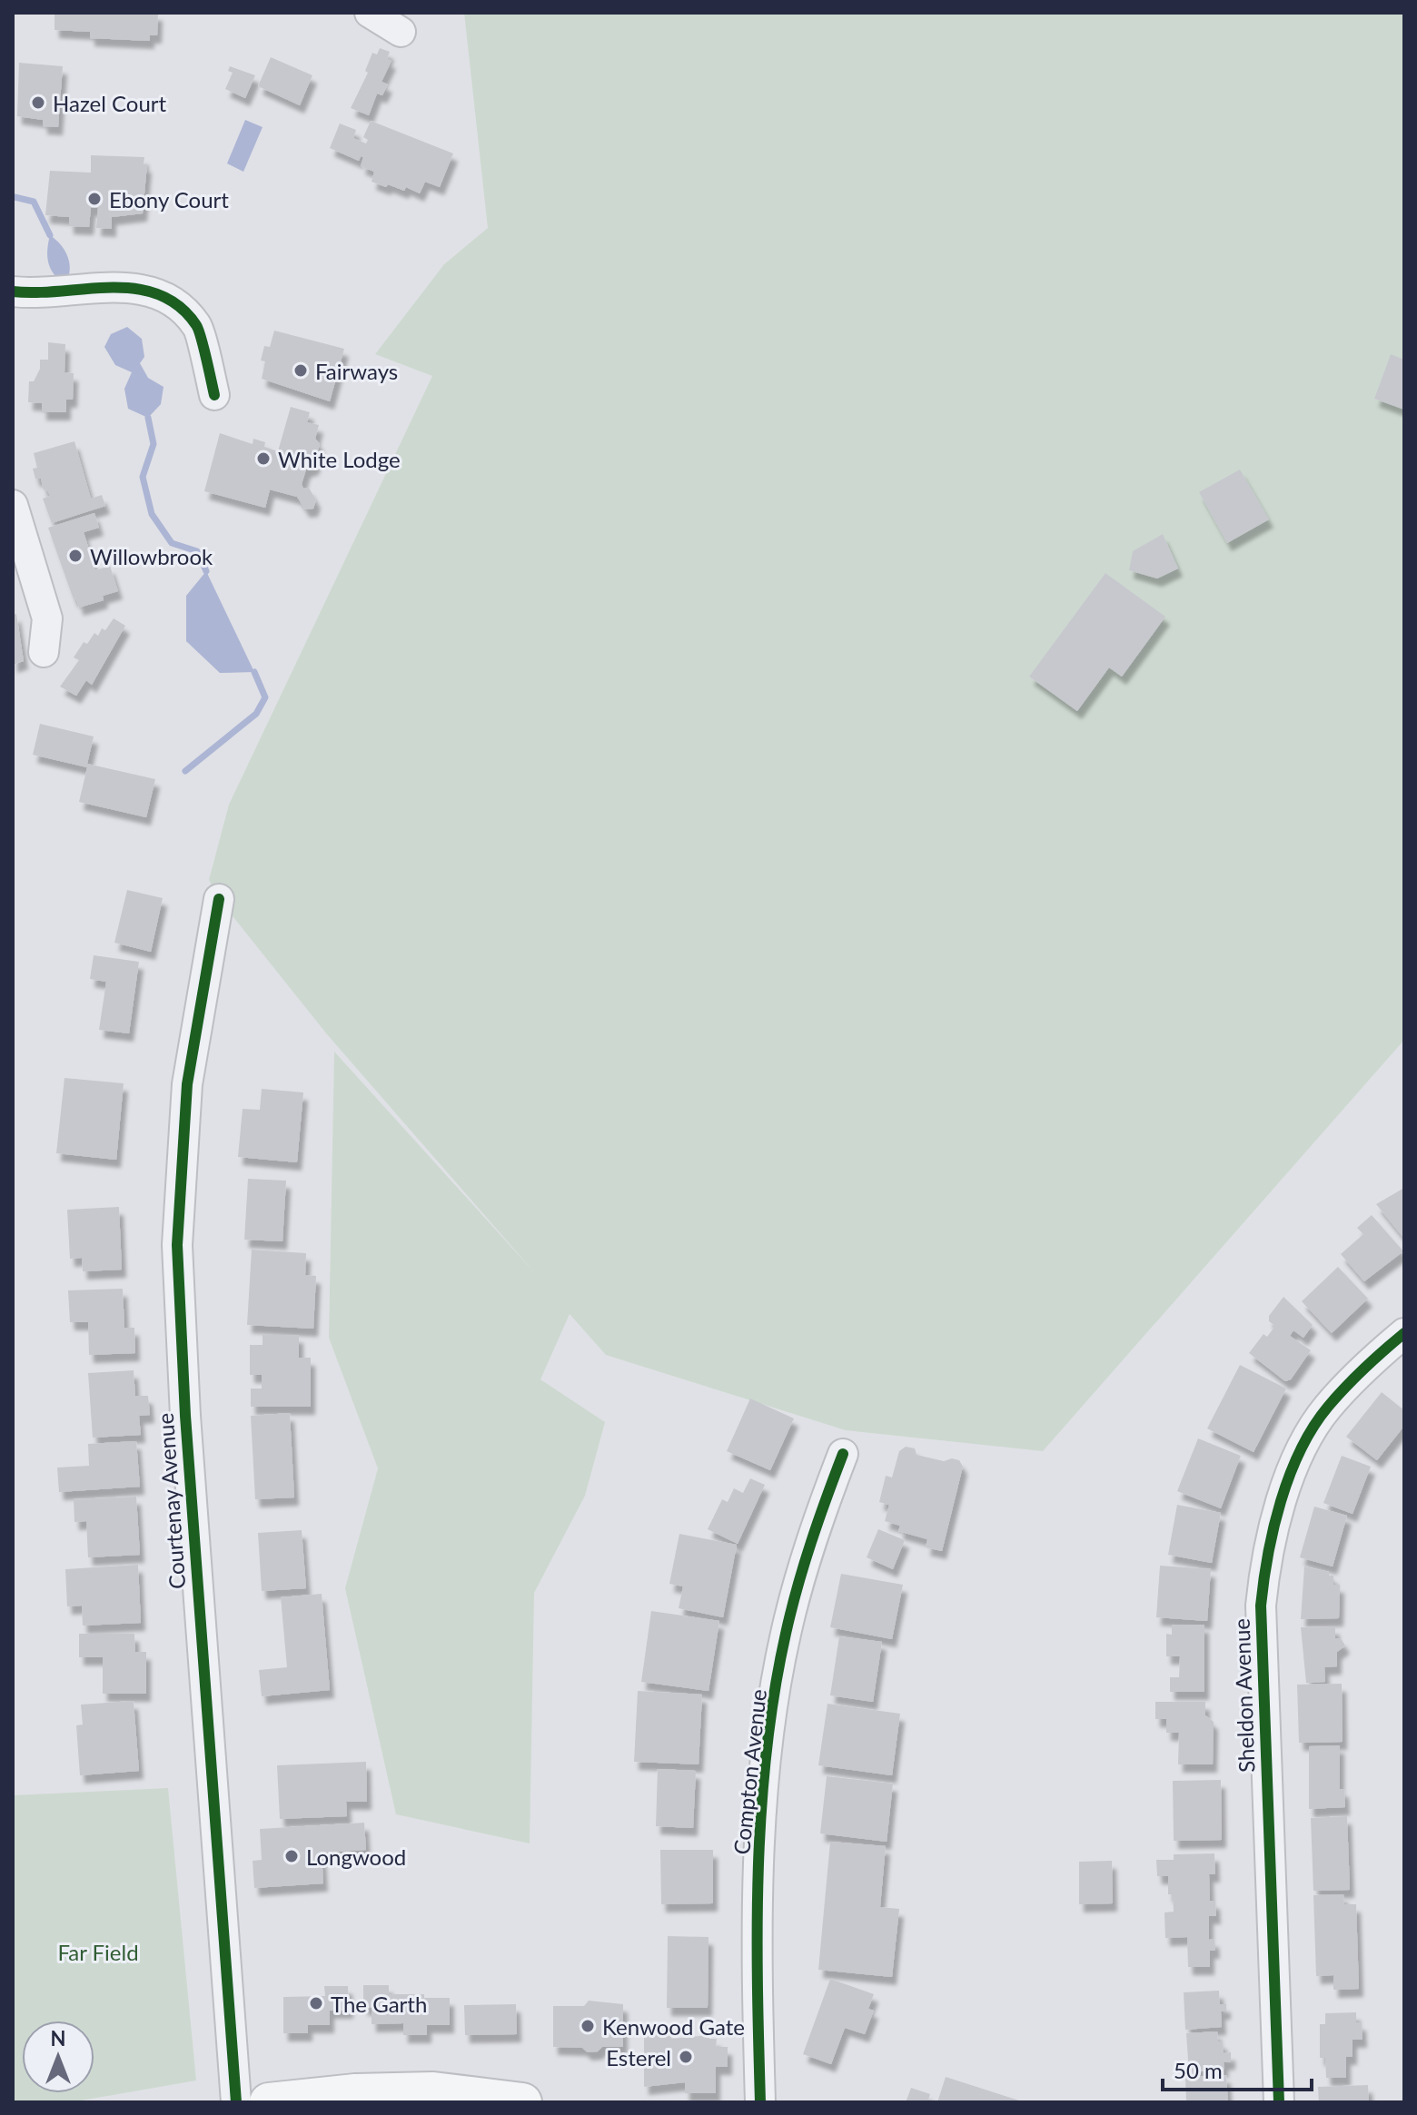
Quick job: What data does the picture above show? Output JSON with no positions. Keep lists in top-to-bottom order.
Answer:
{
  "streets": {
    "street": ["Courtenay Avenue", "Sheldon Avenue", "Compton Avenue"]
  },
  "parks": ["Far Field"],
  "places": [
    "Hazel Court",
    "Ebony Court",
    "Fairways",
    "White Lodge",
    "Willowbrook",
    "Longwood",
    "The Garth",
    "Kenwood Gate",
    "Esterel"
  ],
  "scale_bar": "50 m",
  "north": "top"
}
